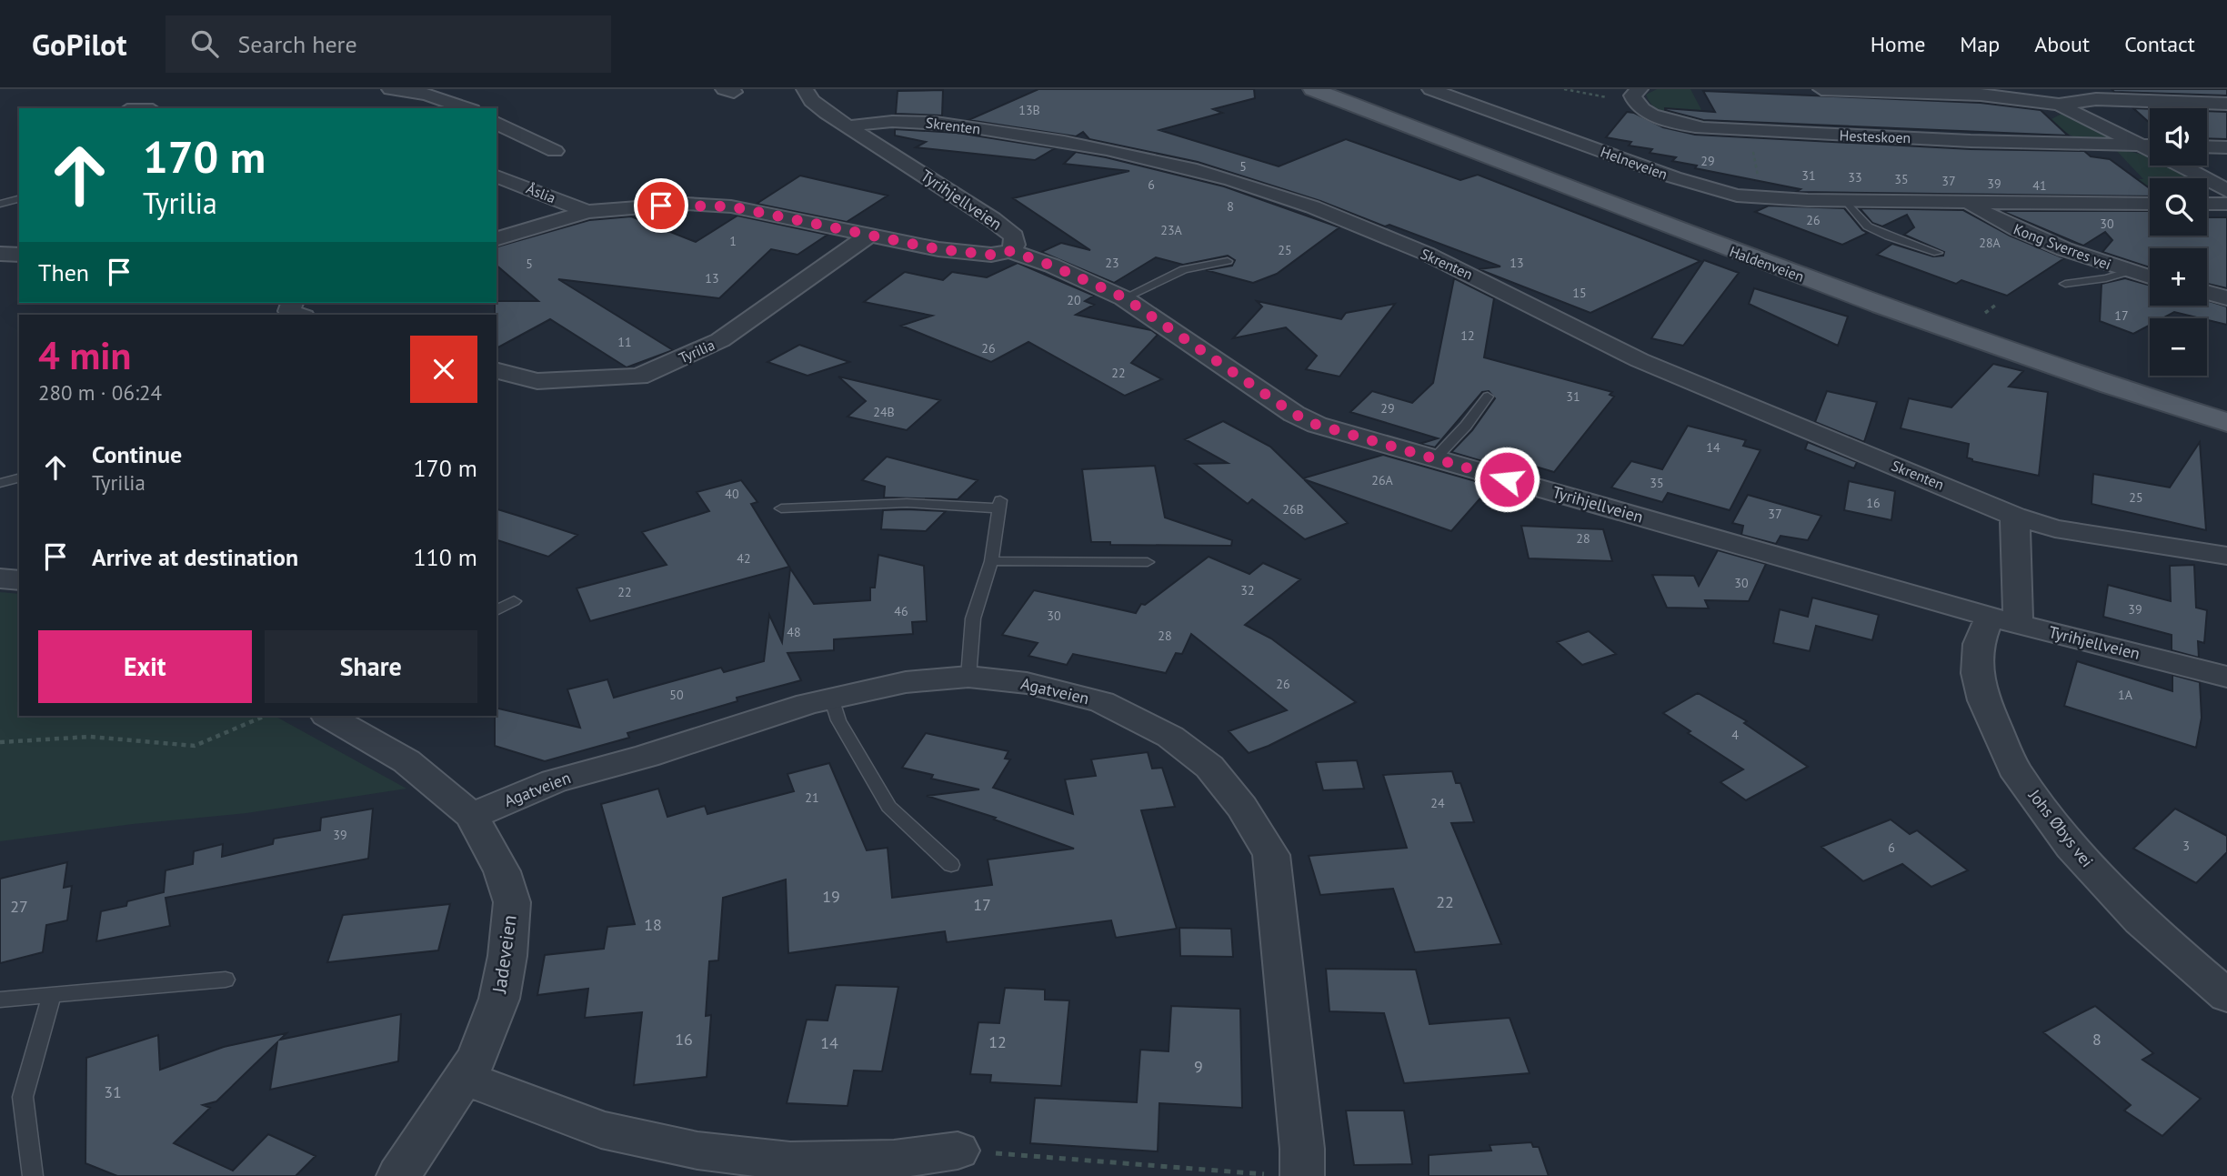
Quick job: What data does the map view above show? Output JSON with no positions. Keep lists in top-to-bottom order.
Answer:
{
  "streets": {
    "main road": ["Haldenveien"],
    "street": [
      "Skrenten",
      "Hesteskoen",
      "Helneveien",
      "Åslia",
      "Tyrihjellveien",
      "Kong Sverres vei",
      "Tyrilia",
      "Agatveien",
      "Johs Øbys vei",
      "Jadeveien"
    ]
  },
  "crossings": [
    ["Skrenten", "Tyrihjellveien"],
    ["Helneveien", "Kong Sverres vei"],
    ["Tyrihjellveien", "Johs Øbys vei"],
    ["Agatveien", "Jadeveien"]
  ],
  "house_numbers": [
    "13B",
    "29",
    "5",
    "31",
    "33",
    "35",
    "37",
    "39",
    "6",
    "41",
    "8",
    "26",
    "30",
    "23A",
    "1",
    "28A",
    "25",
    "23",
    "13",
    "5",
    "13",
    "15",
    "20",
    "17",
    "12",
    "11",
    "26",
    "22",
    "31",
    "29",
    "24B",
    "14",
    "26A",
    "35",
    "40",
    "25",
    "16",
    "26B",
    "37",
    "28",
    "42",
    "30",
    "32",
    "22",
    "39",
    "46",
    "30",
    "48",
    "28",
    "26",
    "50",
    "1A",
    "4",
    "21",
    "24",
    "39",
    "3",
    "6",
    "19",
    "22",
    "17",
    "27",
    "18",
    "16",
    "8",
    "12",
    "14",
    "9",
    "31"
  ],
  "page": {
    "header": "GoPilot",
    "search": "Search here",
    "nav": [
      "Home",
      "Map",
      "About",
      "Contact"
    ],
    "map_buttons": ["+", "−"],
    "turn": ["170 m", "Tyrilia"],
    "then": "Then",
    "heading": ["4 min", "280 m · 06:24"],
    "list": [
      {
        "name": "Continue",
        "note": "Tyrilia",
        "value": "170 m"
      },
      {
        "name": "Arrive at destination",
        "value": "110 m"
      }
    ],
    "buttons": ["Exit", "Share"]
  }
}
